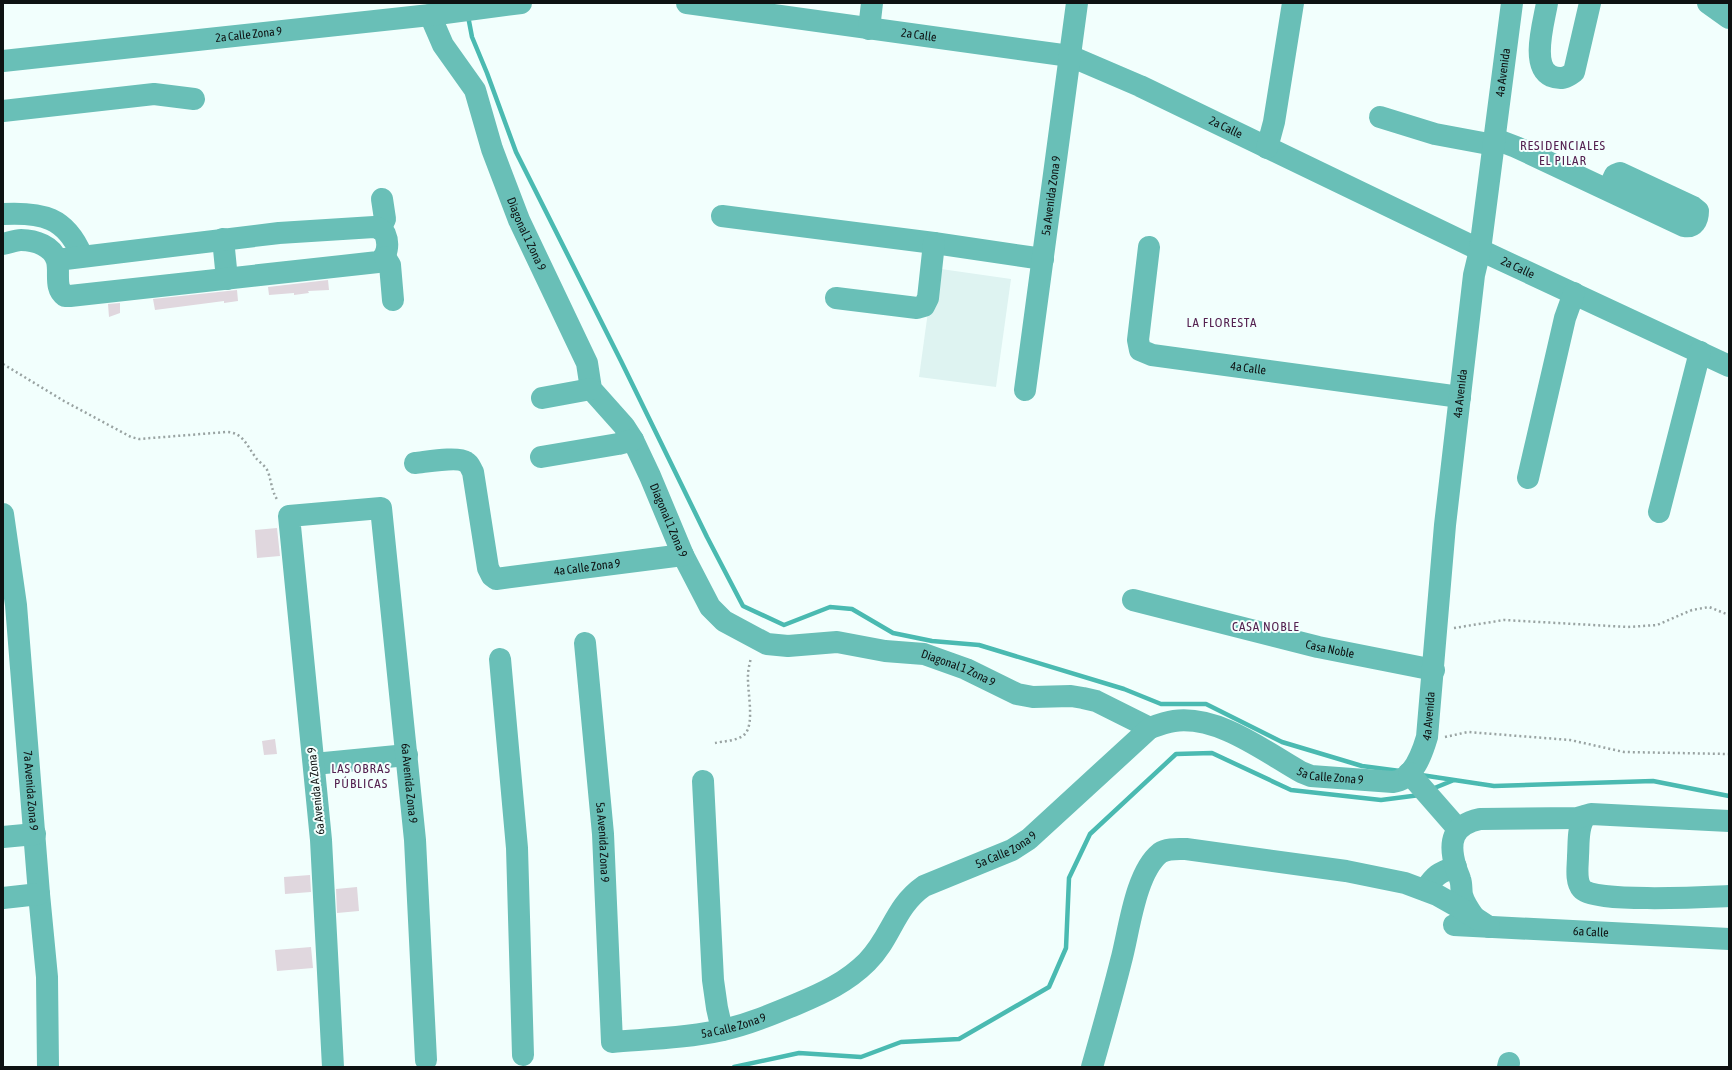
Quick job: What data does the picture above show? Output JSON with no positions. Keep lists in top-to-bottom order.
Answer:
{
  "streets": {
    "street": [
      "2a Calle Zona 9",
      "2a Calle",
      "4a Avenida",
      "5a Avenida Zona 9",
      "Diagonal 1 Zona 9",
      "4a Calle",
      "4a Calle Zona 9",
      "Casa Noble",
      "5a Calle Zona 9",
      "6a Avenida Zona 9",
      "7a Avenida Zona 9",
      "6a Avenida A Zona 9",
      "6a Calle"
    ]
  },
  "crossings": [
    ["2a Calle Zona 9", "Diagonal 1 Zona 9"],
    ["2a Calle", "4a Avenida"],
    ["2a Calle", "5a Avenida Zona 9"],
    ["4a Avenida", "4a Calle"],
    ["4a Avenida", "Casa Noble"],
    ["4a Avenida", "5a Calle Zona 9"],
    ["5a Avenida Zona 9", "5a Calle Zona 9"],
    ["Diagonal 1 Zona 9", "4a Calle Zona 9"],
    ["Diagonal 1 Zona 9", "5a Calle Zona 9"],
    ["6a Avenida Zona 9", "6a Avenida A Zona 9"]
  ],
  "districts": [
    "RESIDENCIALES EL PILAR",
    "LA FLORESTA",
    "CASA NOBLE",
    "LAS OBRAS PÚBLICAS"
  ]
}
